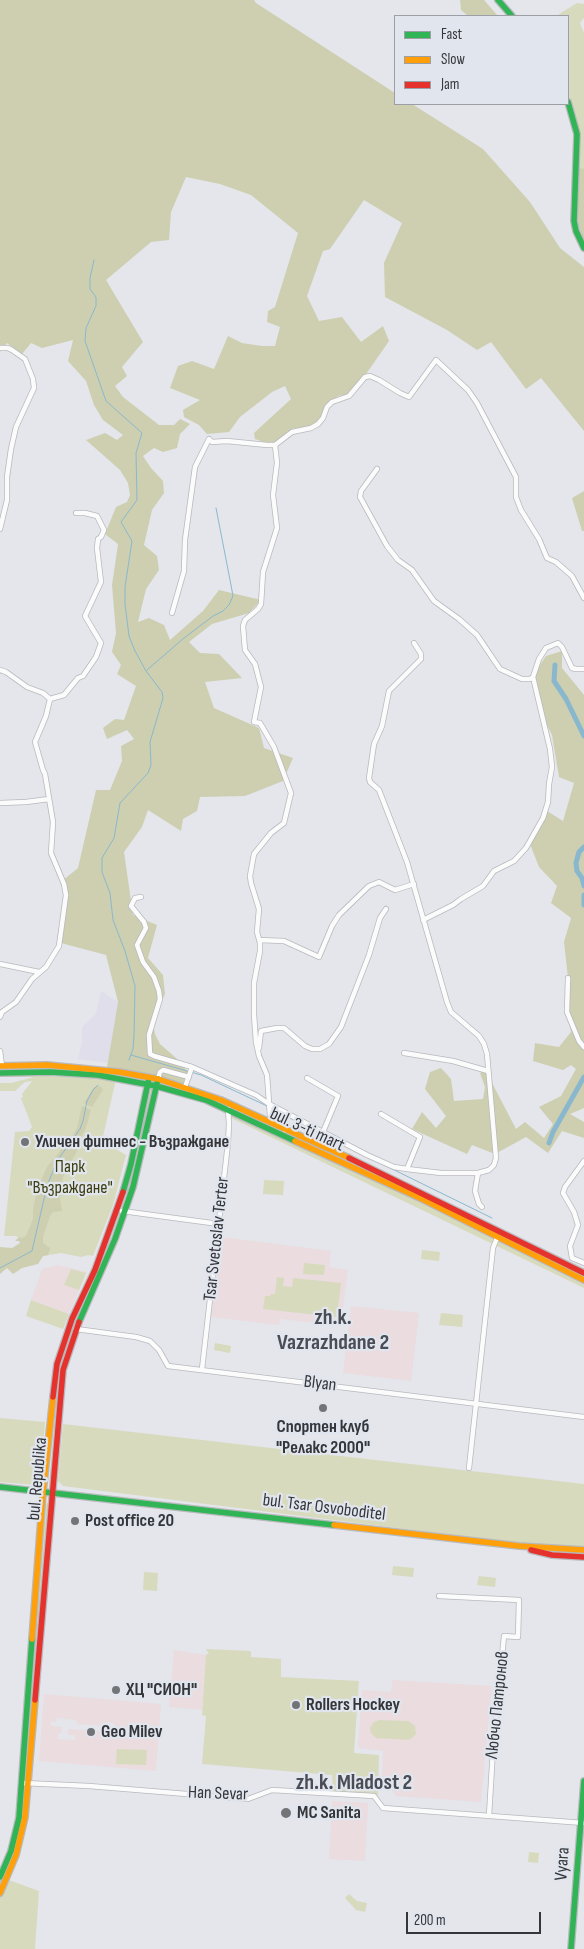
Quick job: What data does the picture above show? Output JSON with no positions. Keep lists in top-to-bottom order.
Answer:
{
  "streets": {
    "street": [
      "bul. 3-ti mart",
      "Tsar Svetoslav Terter",
      "Blyan",
      "bul. Republika",
      "bul. Tsar Osvoboditel",
      "Любчо Патронов",
      "Han Sevar",
      "Vyara"
    ]
  },
  "crossings": [
    ["bul. 3-ti mart", "Tsar Svetoslav Terter"],
    ["bul. 3-ti mart", "bul. Republika"],
    ["Tsar Svetoslav Terter", "Blyan"],
    ["Blyan", "bul. Republika"],
    ["bul. Republika", "bul. Tsar Osvoboditel"],
    ["bul. Republika", "Han Sevar"],
    ["Любчо Патронов", "Han Sevar"],
    ["Han Sevar", "Vyara"]
  ],
  "districts": ["zh.k. Vazrazhdane 2", "zh.k. Mladost 2"],
  "parks": ["Парк \"Възраждане\""],
  "places": [
    "Уличен фитнес - Възраждане",
    "Спортен клуб \"Релакс 2000\"",
    "Post office 20",
    "ХЦ \"СИОН\"",
    "Rollers Hockey",
    "Geo Milev",
    "MC Sanita"
  ],
  "legend": ["Fast", "Slow", "Jam"],
  "scale_bar": "200 m"
}
